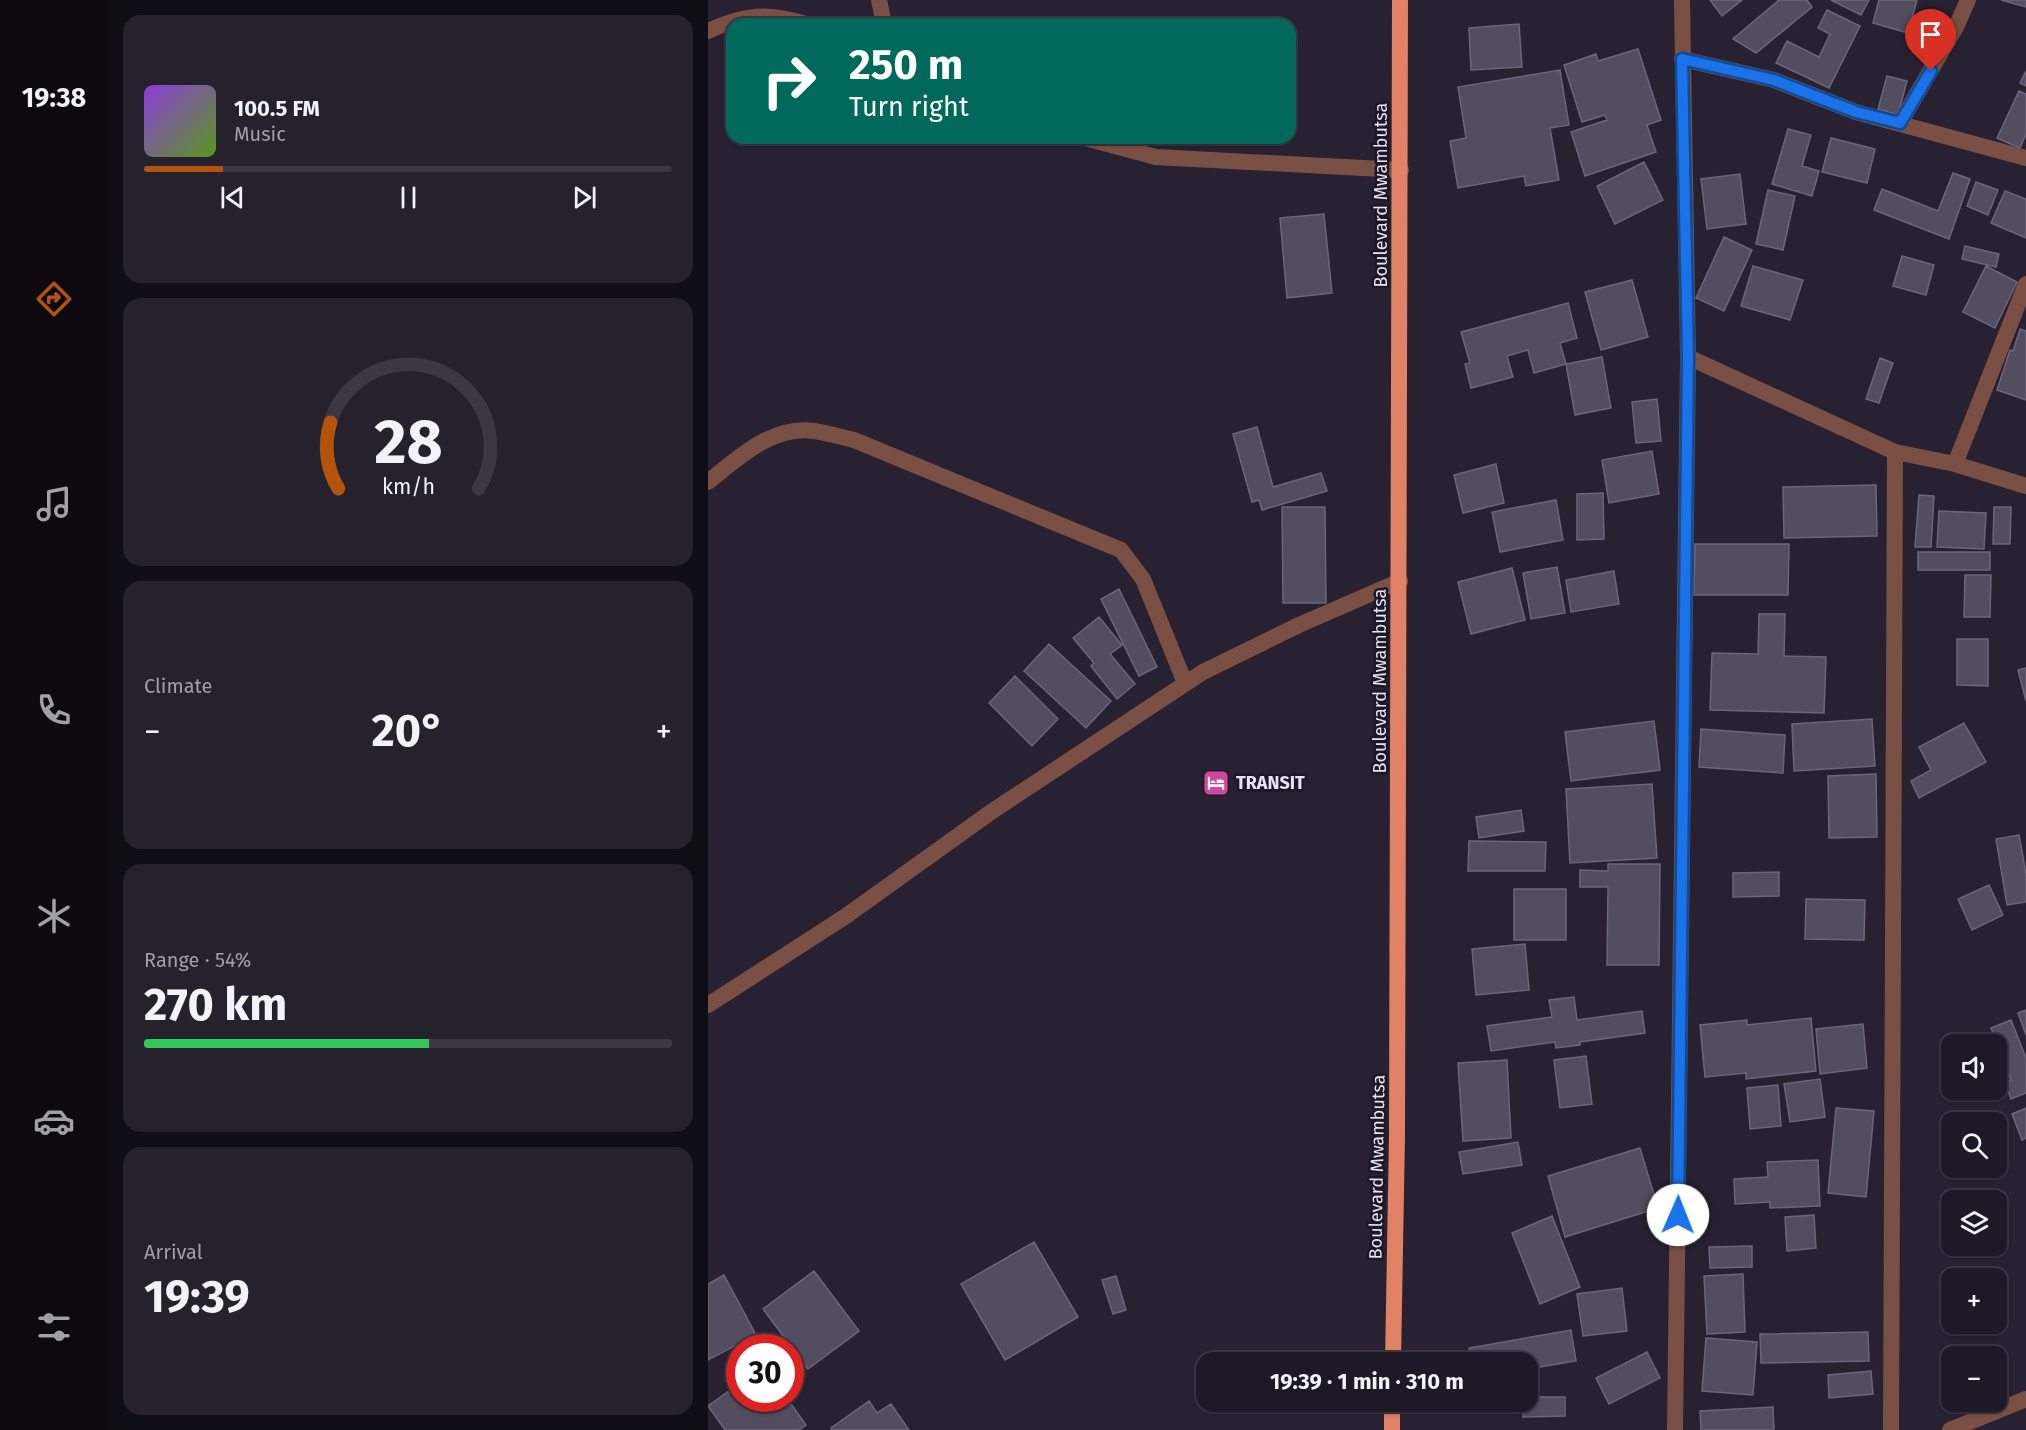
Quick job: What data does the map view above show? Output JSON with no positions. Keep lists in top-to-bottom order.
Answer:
{
  "streets": {
    "highway": ["Boulevard Mwambutsa"]
  },
  "places": {
    "hotel": ["TRANSIT"]
  },
  "page": {
    "tabs": "19:38",
    "turn": ["250 m", "Turn right"],
    "song": ["100.5 FM", "Music"],
    "tile": [
      "Climate",
      ["Range · 54%", "270 km"],
      ["Arrival", "19:39"]
    ],
    "heat": ["−", "20°", "+"],
    "map_buttons": ["+", "−"],
    "limit": "30",
    "trip": "19:39 · 1 min · 310 m",
    "gauge": ["28", "km/h"]
  }
}
